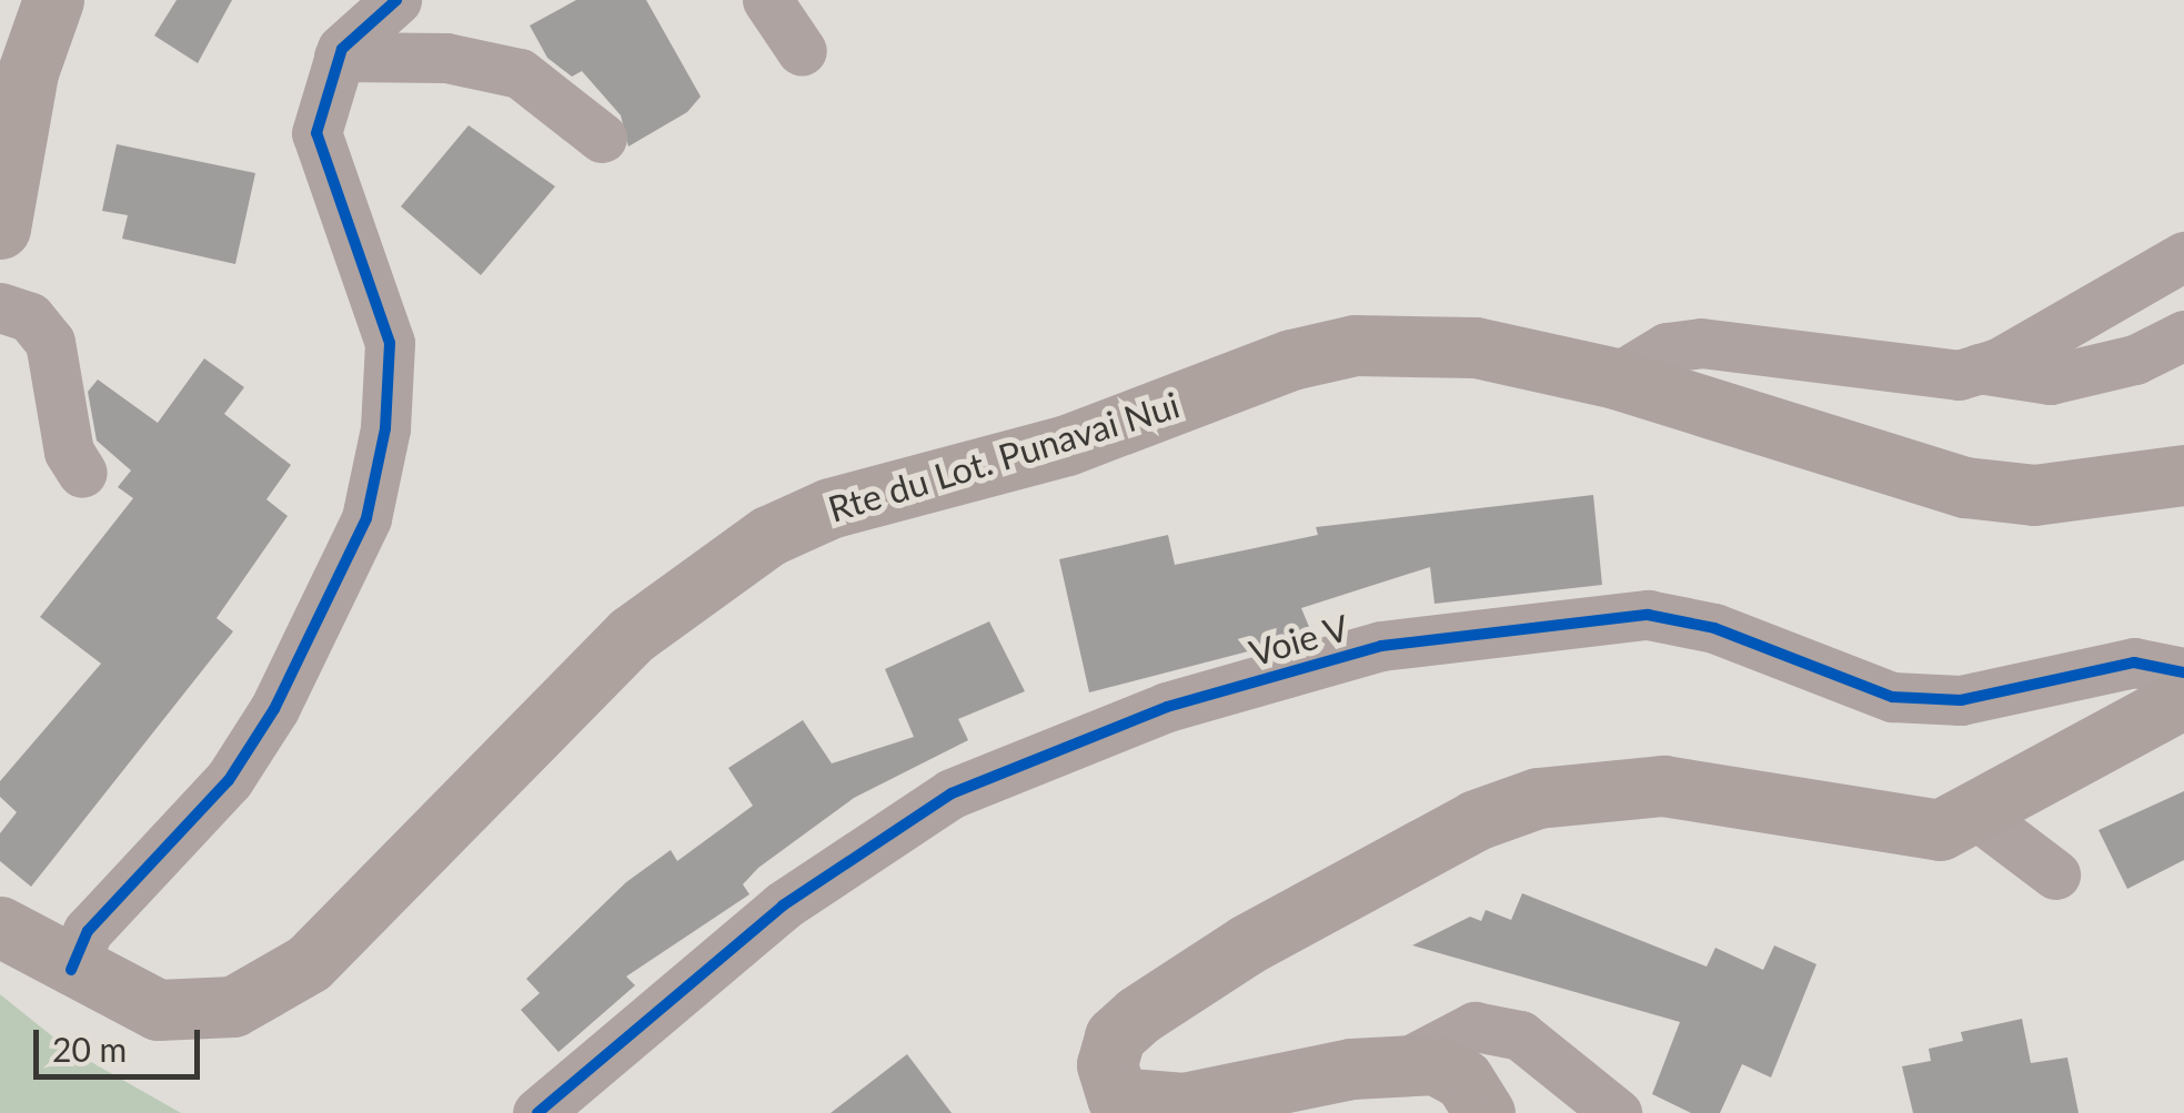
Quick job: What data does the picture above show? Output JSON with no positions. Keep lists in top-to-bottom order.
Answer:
{
  "streets": {
    "main road": ["Rte du Lot. Punavai Nui"],
    "street": ["Voie V"]
  },
  "scale_bar": "20 m"
}
